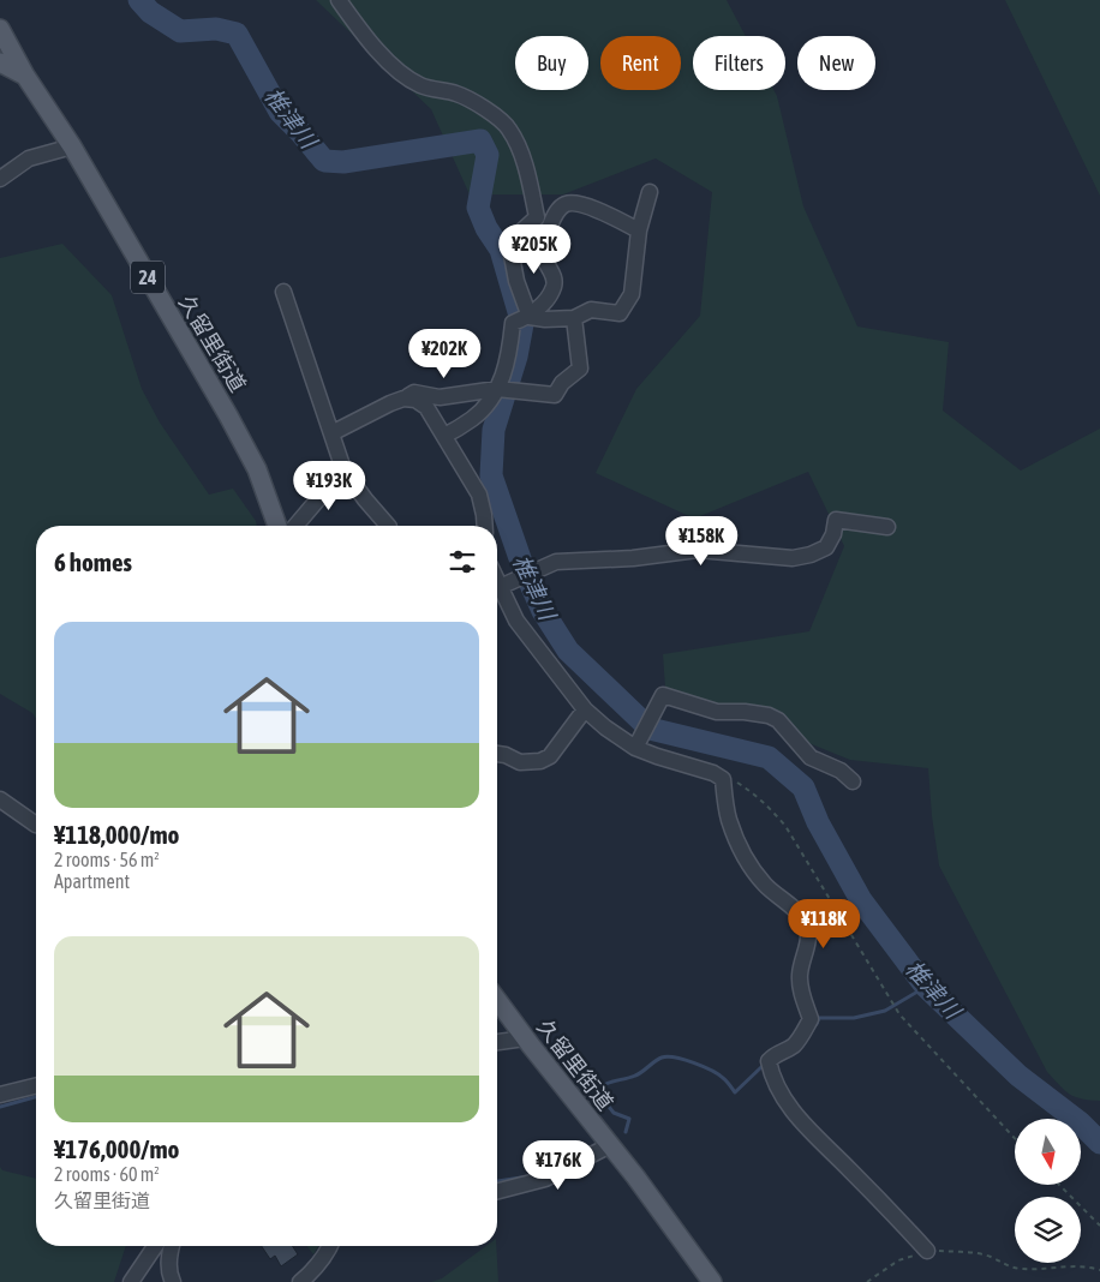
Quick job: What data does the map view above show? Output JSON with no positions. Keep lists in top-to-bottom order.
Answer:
{
  "streets": {
    "main road": ["24", "久留里街道"]
  },
  "water": ["椎津川"],
  "north": "bottom",
  "page": {
    "chip": [
      "Buy",
      "Rent",
      "Filters",
      "New"
    ],
    "price": [
      "¥205K",
      "¥202K",
      "¥193K",
      "¥158K",
      "¥118K",
      "¥176K"
    ],
    "heading": "6 homes",
    "list": [
      {
        "name": "¥118,000/mo",
        "note": "2 rooms · 56 m² · Apartment"
      },
      {
        "name": "¥176,000/mo",
        "note": "2 rooms · 60 m² · 久留里街道"
      }
    ]
  }
}
